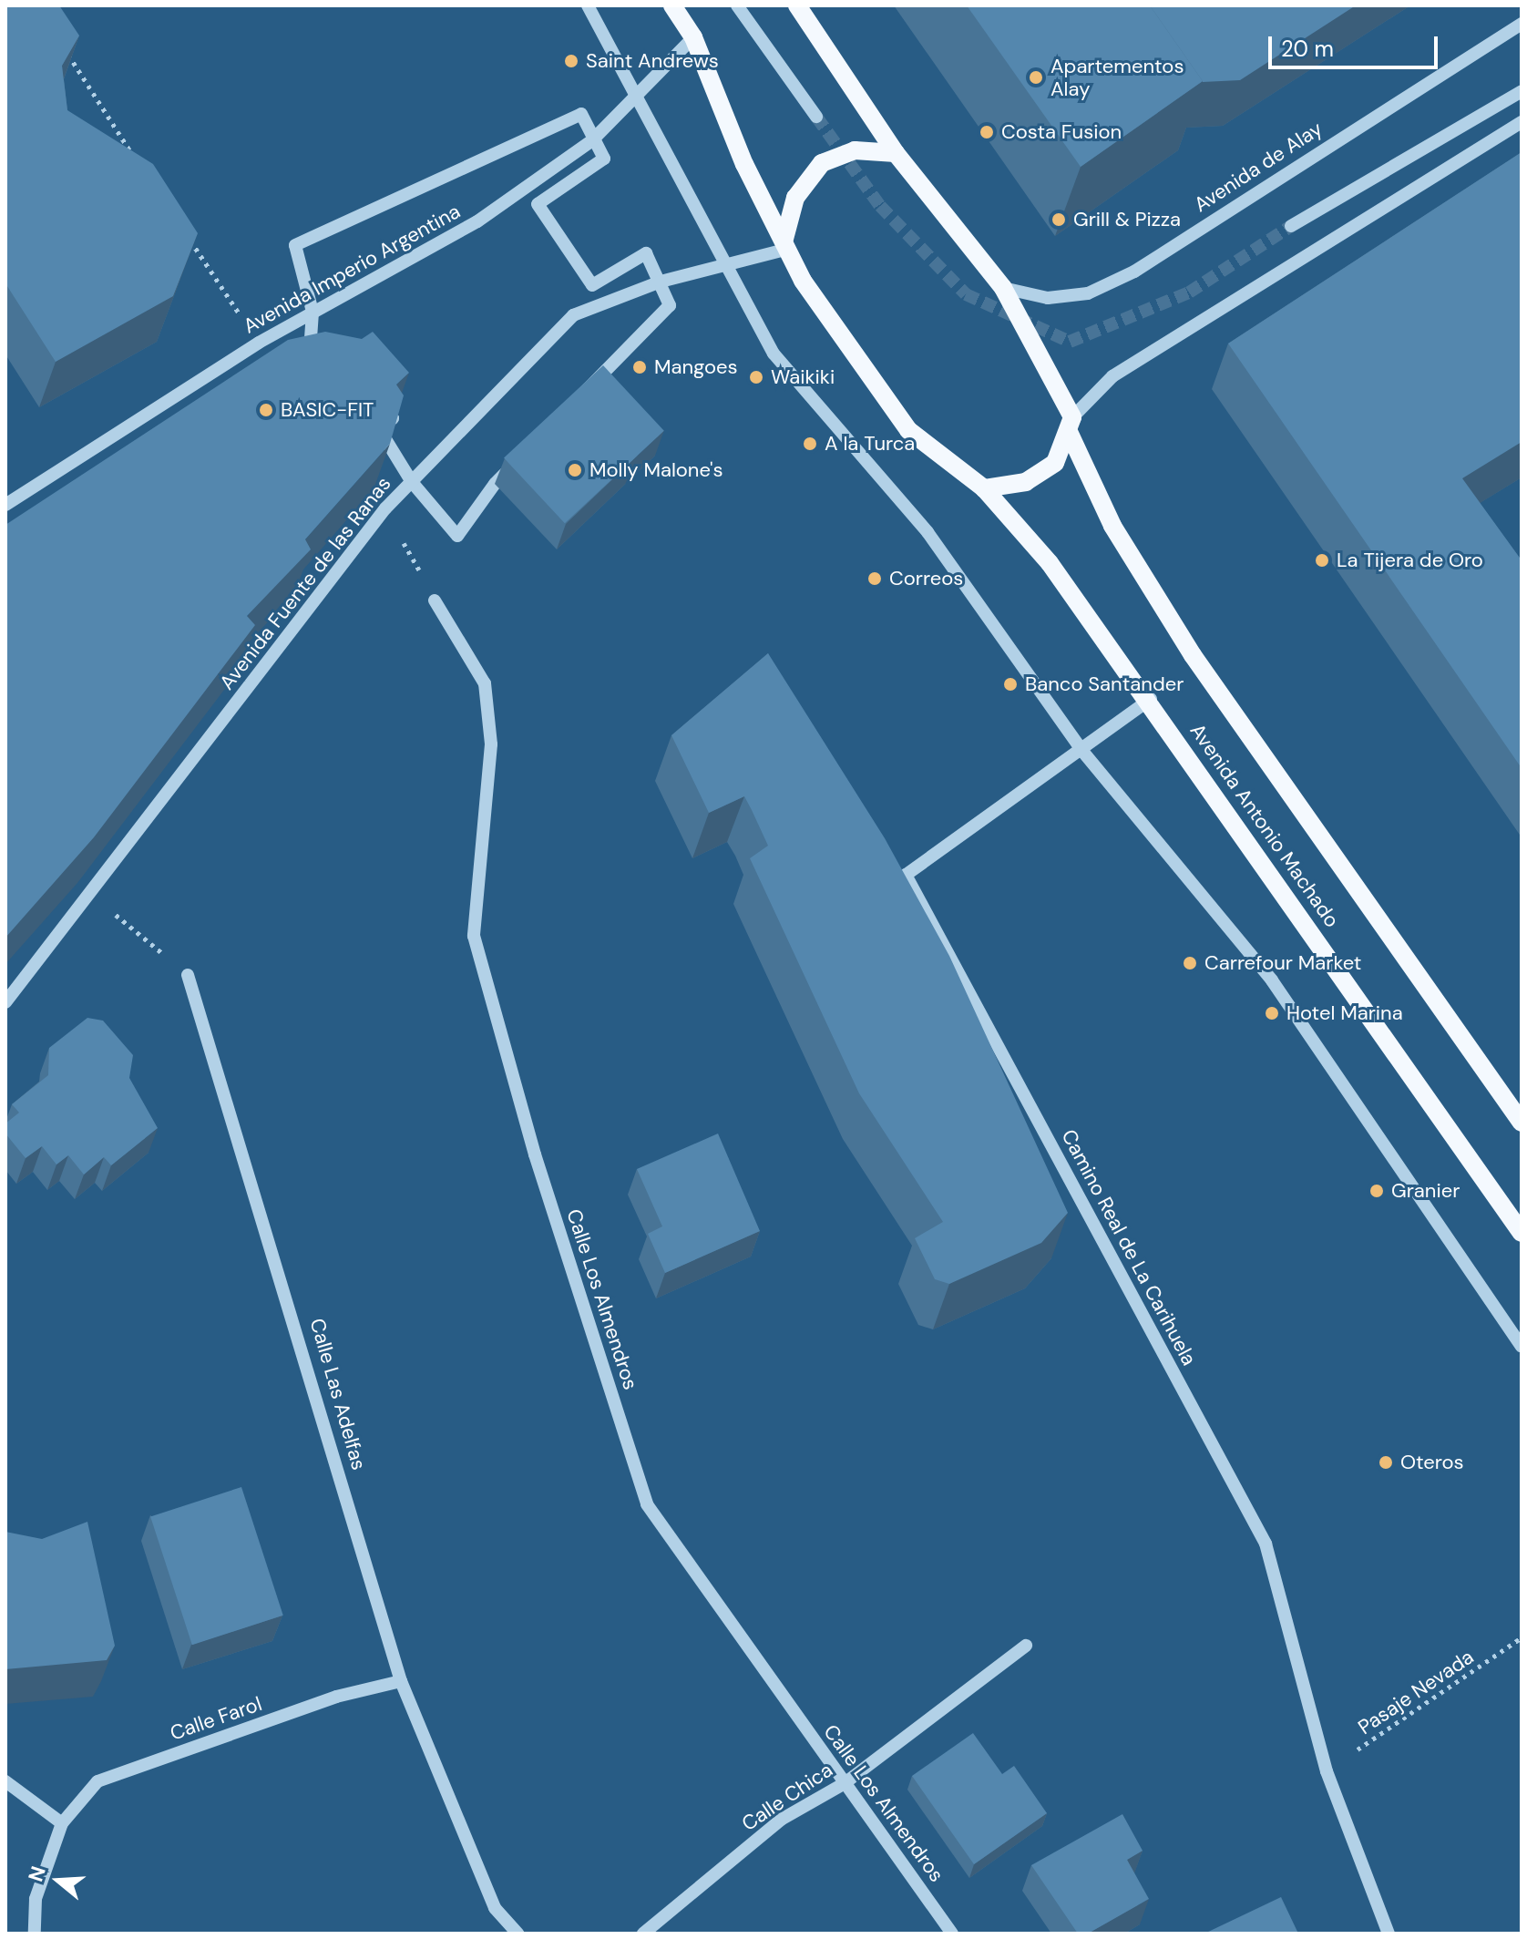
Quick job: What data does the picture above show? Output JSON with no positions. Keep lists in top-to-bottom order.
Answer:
{
  "streets": {
    "main road": ["Avenida Antonio Machado"],
    "street": [
      "Avenida de Alay",
      "Avenida Imperio Argentina",
      "Avenida Fuente de las Ranas",
      "Camino Real de La Carihuela",
      "Calle Los Almendros",
      "Calle Las Adelfas",
      "Calle Farol",
      "Calle Chica"
    ],
    "path": ["Pasaje Nevada"]
  },
  "crossings": [
    ["Avenida de Alay", "Avenida Antonio Machado"],
    ["Avenida Fuente de las Ranas", "Avenida Antonio Machado"],
    ["Avenida Antonio Machado", "Camino Real de La Carihuela"],
    ["Camino Real de La Carihuela", "Pasaje Nevada"],
    ["Calle Los Almendros", "Calle Chica"],
    ["Calle Las Adelfas", "Calle Farol"]
  ],
  "places": [
    "Saint Andrews",
    "Apartementos Alay",
    "Costa Fusion",
    "Grill & Pizza",
    "Mangoes",
    "Waikiki",
    "BASIC-FIT",
    "A la Turca",
    "Molly Malone's",
    "La Tijera de Oro",
    "Correos",
    "Banco Santander",
    "Carrefour Market",
    "Hotel Marina",
    "Granier",
    "Oteros"
  ],
  "scale_bar": "20 m",
  "north": "left"
}
